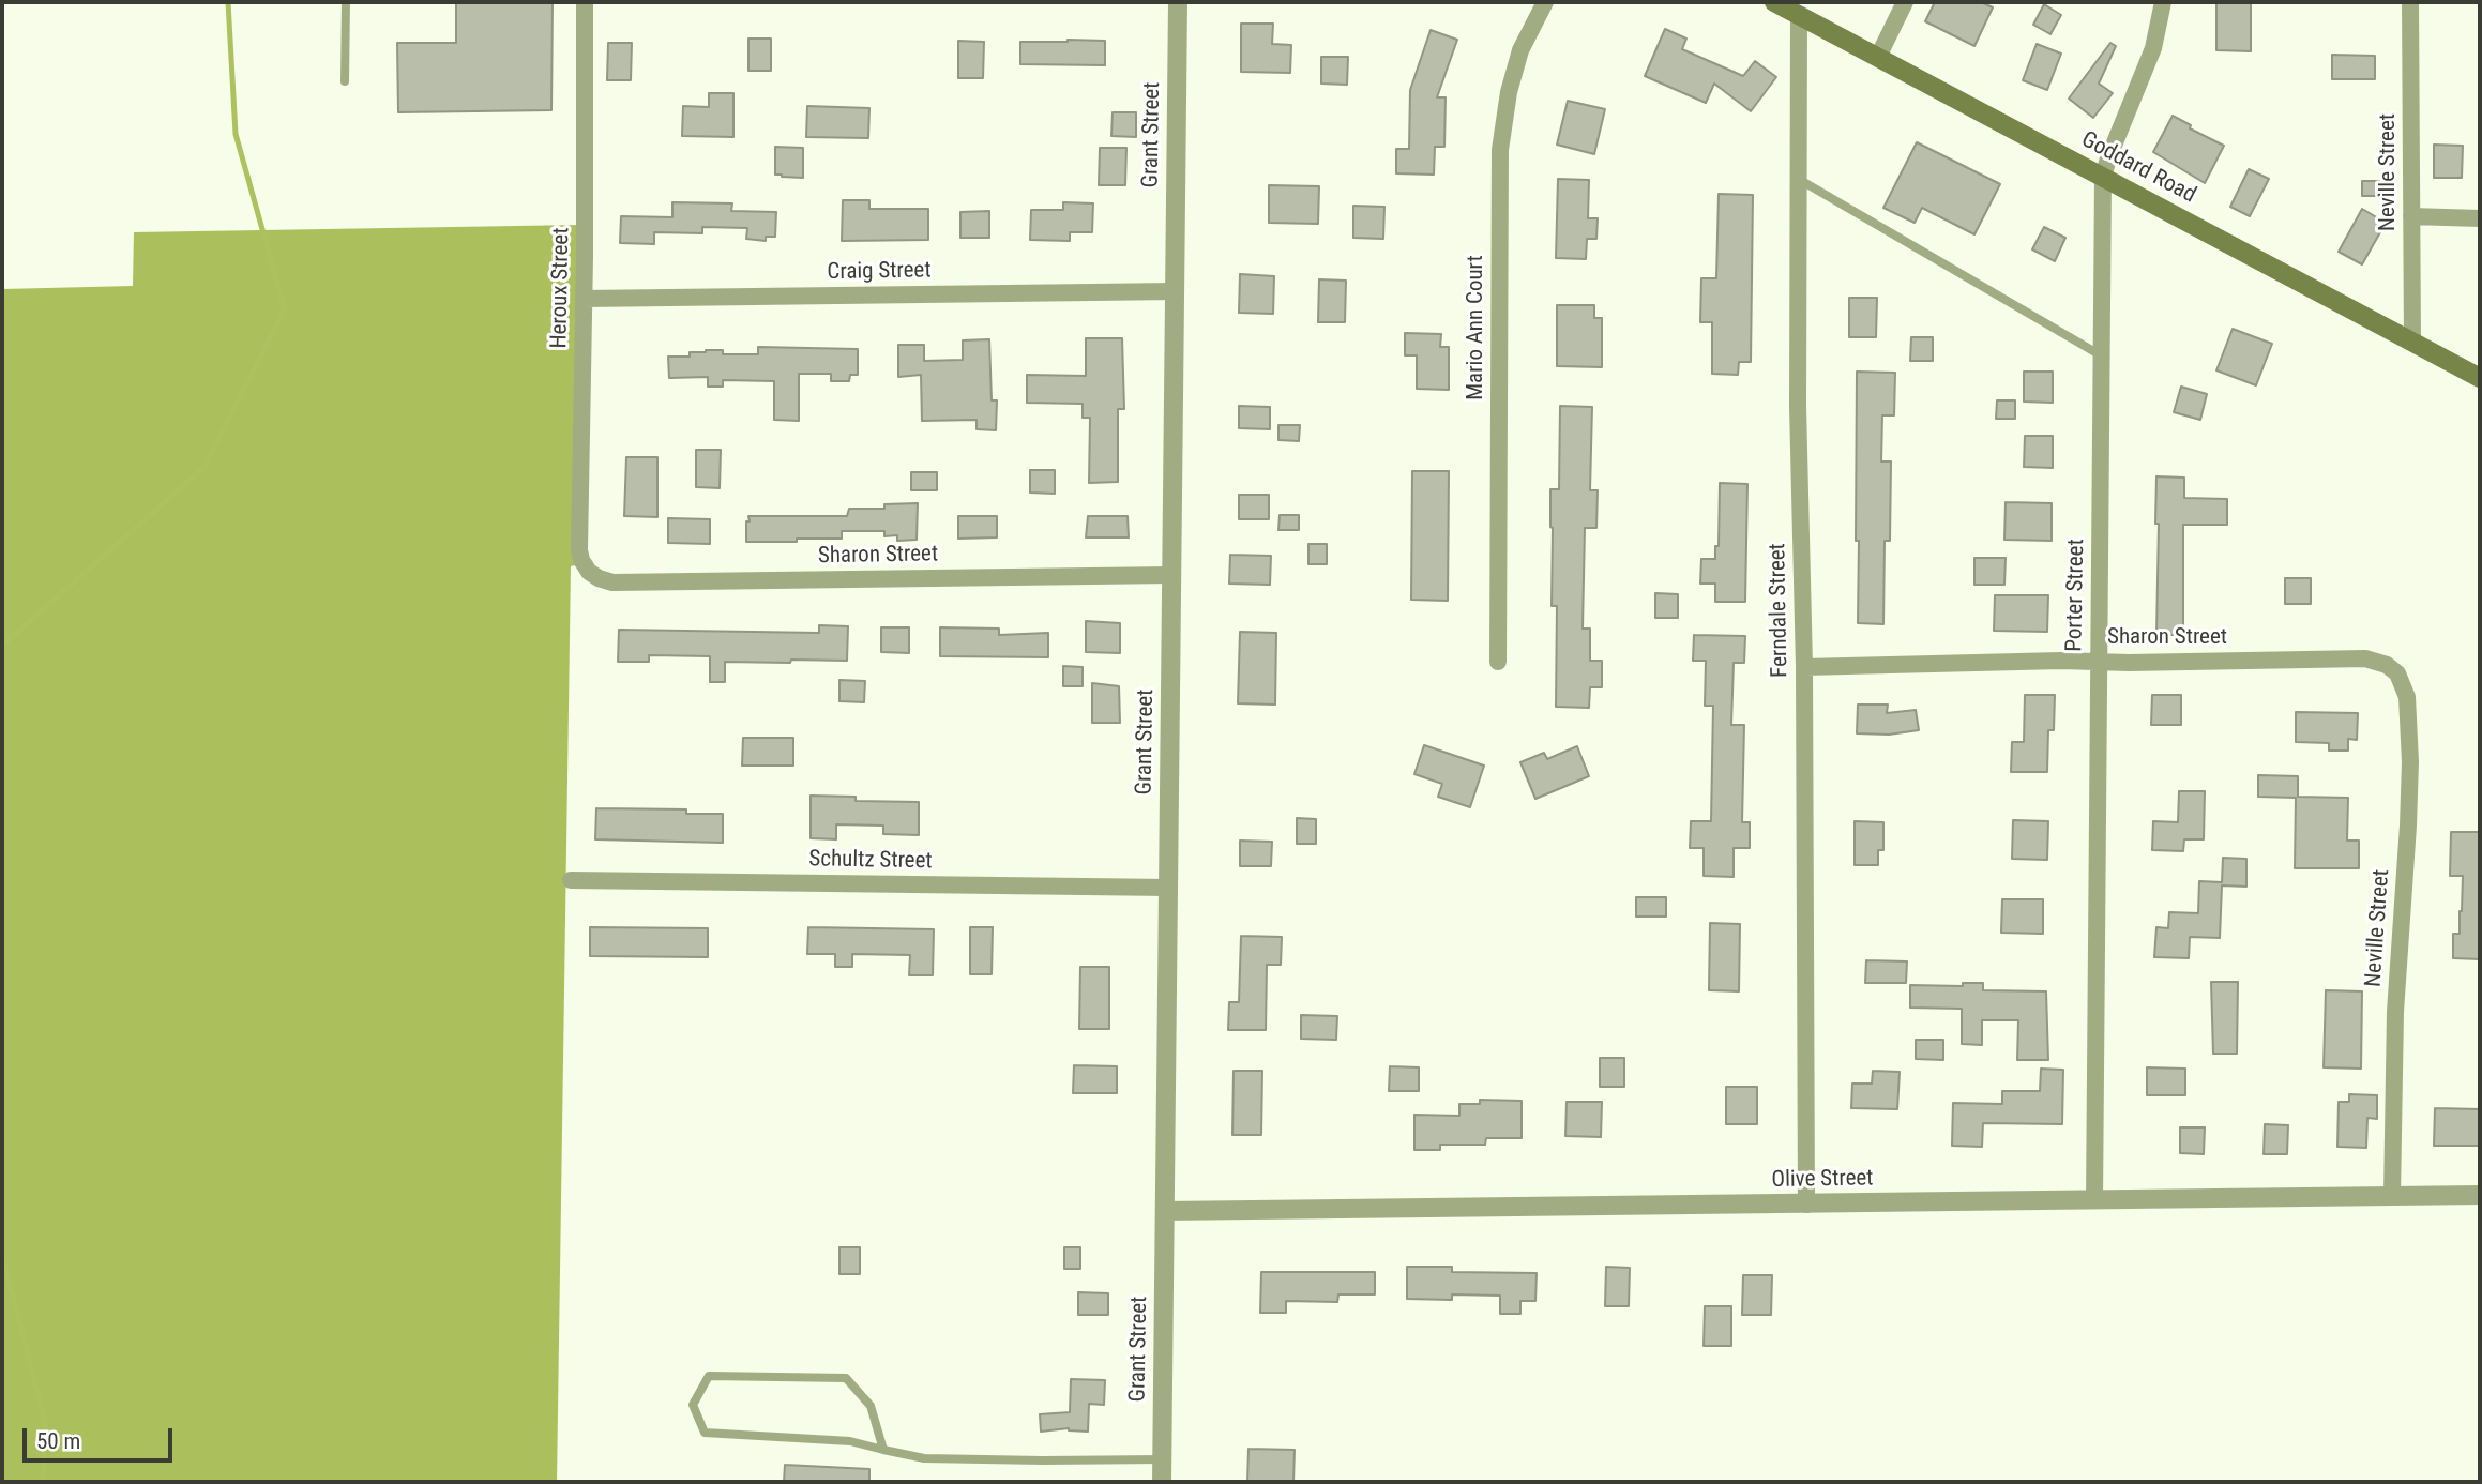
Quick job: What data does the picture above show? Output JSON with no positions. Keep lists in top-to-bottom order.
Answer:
{
  "streets": {
    "main road": ["Goddard Road"],
    "street": [
      "Grant Street",
      "Neville Street",
      "Craig Street",
      "Heroux Street",
      "Mario Ann Court",
      "Sharon Street",
      "Porter Street",
      "Ferndale Street",
      "Schultz Street",
      "Olive Street"
    ]
  },
  "crossings": [
    ["Grant Street", "Craig Street"],
    ["Grant Street", "Sharon Street"],
    ["Grant Street", "Schultz Street"],
    ["Grant Street", "Olive Street"],
    ["Goddard Road", "Neville Street"],
    ["Goddard Road", "Porter Street"],
    ["Goddard Road", "Ferndale Street"],
    ["Neville Street", "Sharon Street"],
    ["Neville Street", "Olive Street"],
    ["Craig Street", "Heroux Street"],
    ["Heroux Street", "Sharon Street"],
    ["Sharon Street", "Porter Street"],
    ["Sharon Street", "Ferndale Street"],
    ["Porter Street", "Olive Street"],
    ["Ferndale Street", "Olive Street"]
  ],
  "scale_bar": "50 m"
}
